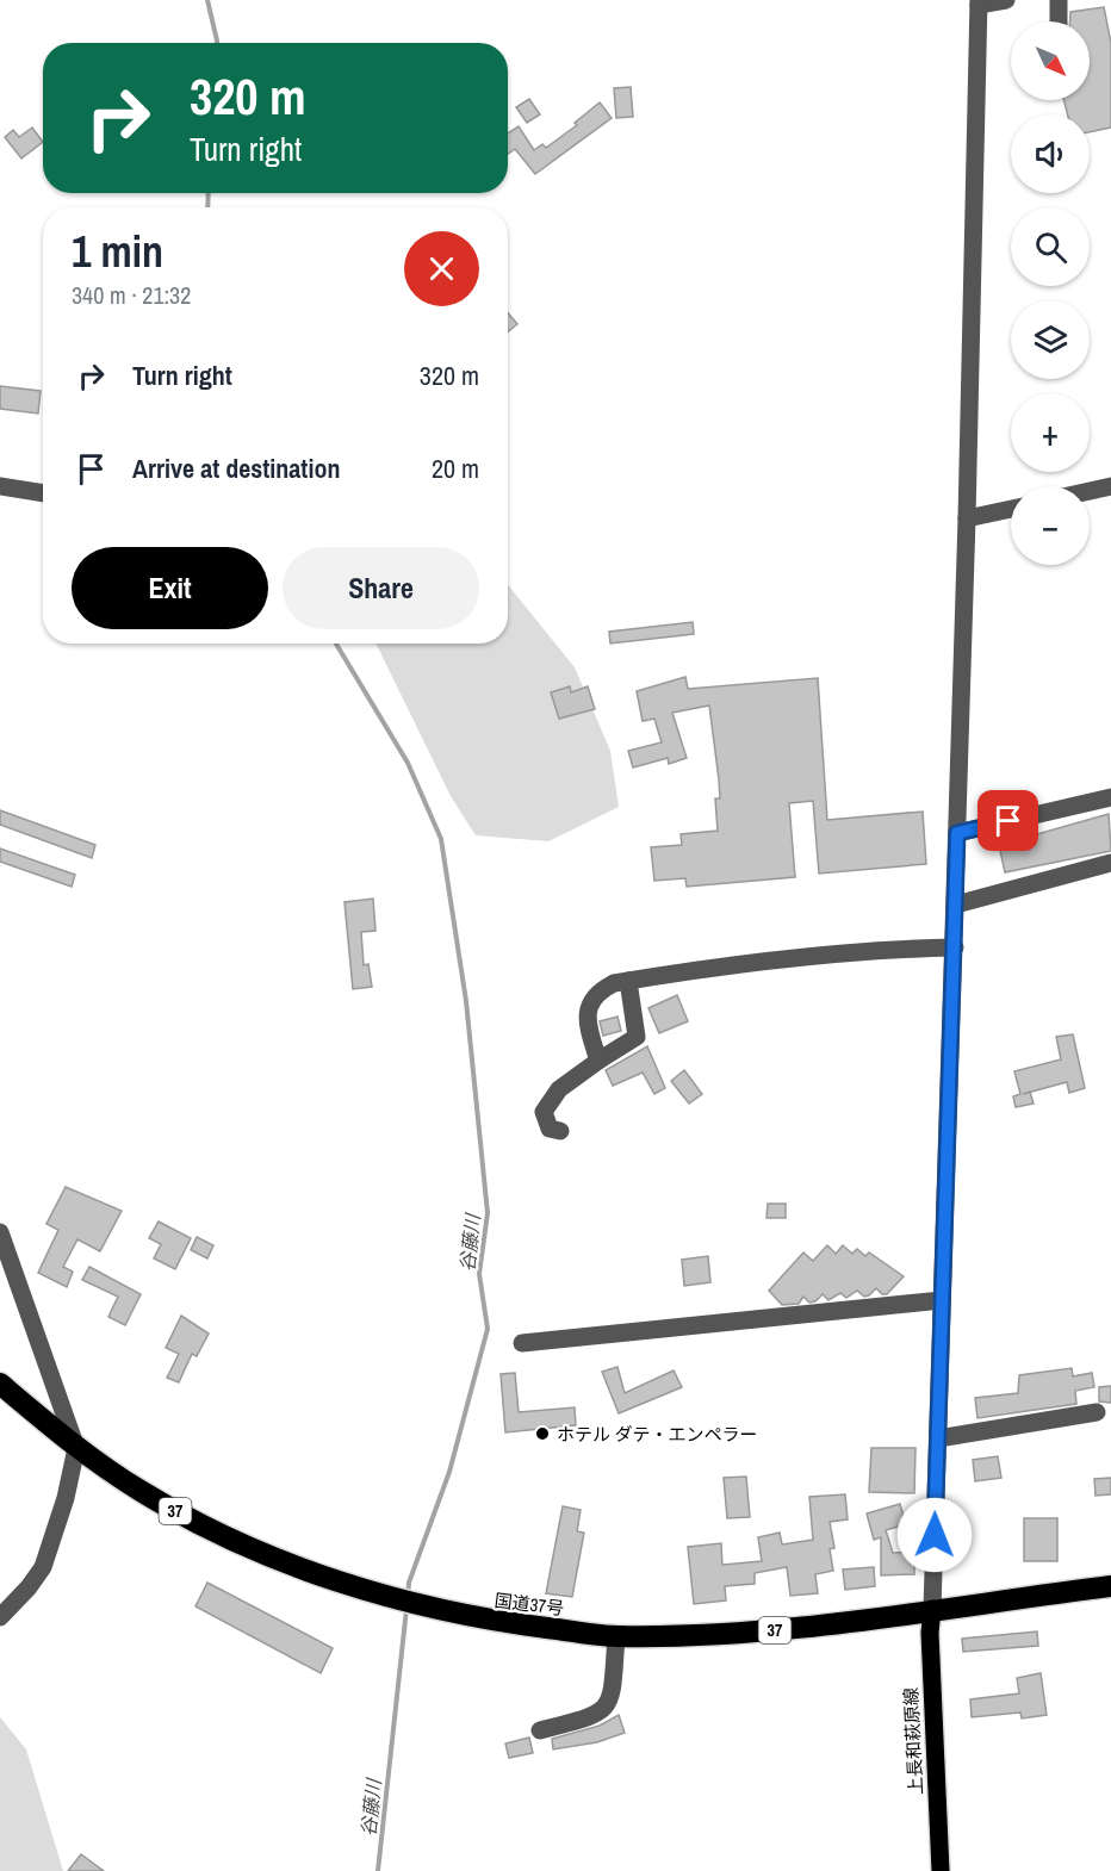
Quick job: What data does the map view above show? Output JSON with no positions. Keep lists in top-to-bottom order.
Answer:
{
  "streets": {
    "highway": ["37", "国道37号"],
    "main road": ["上長和萩原線"]
  },
  "crossings": [
    ["国道37号", "上長和萩原線"]
  ],
  "water": ["谷藤川"],
  "places": ["ホテル ダテ・エンペラー"],
  "north": "bottom right",
  "page": {
    "map_buttons": ["+", "−"],
    "turn": ["320 m", "Turn right"],
    "heading": ["1 min", "340 m · 21:32"],
    "list": [
      {
        "name": "Turn right",
        "value": "320 m"
      },
      {
        "name": "Arrive at destination",
        "value": "20 m"
      }
    ],
    "buttons": ["Exit", "Share"]
  }
}
